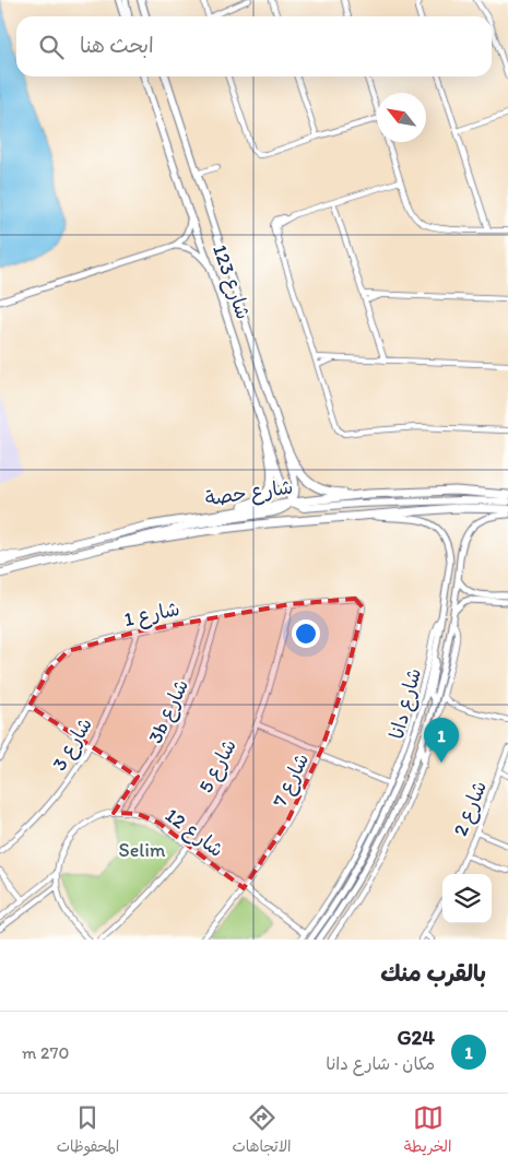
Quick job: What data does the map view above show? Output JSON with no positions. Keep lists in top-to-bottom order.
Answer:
{
  "streets": {
    "main road": ["شارع 123", "شارع حصة"],
    "street": [
      "شارع 1",
      "شارع دانا",
      "3b شارع",
      "شارع 3",
      "شارع 5",
      "شارع 7",
      "شارع 2",
      "شارع 12"
    ]
  },
  "crossings": [
    ["شارع 123", "شارع حصة"],
    ["شارع حصة", "شارع دانا"],
    ["شارع 1", "3b شارع"],
    ["شارع 1", "شارع 3"],
    ["شارع 1", "شارع 5"],
    ["شارع 1", "شارع 7"],
    ["3b شارع", "شارع 12"],
    ["شارع 5", "شارع 12"],
    ["شارع 7", "شارع 12"]
  ],
  "parks": ["Selim"],
  "north": "top left",
  "page": {
    "search": "ابحث هنا",
    "pins": "1",
    "heading": "بالقرب منك",
    "list": [
      {
        "mark": "1",
        "name": "G24",
        "note": "مكان · شارع دانا",
        "value": "270 m"
      }
    ],
    "nav": ["الخريطة", "الاتجاهات", "المحفوظات"]
  }
}
